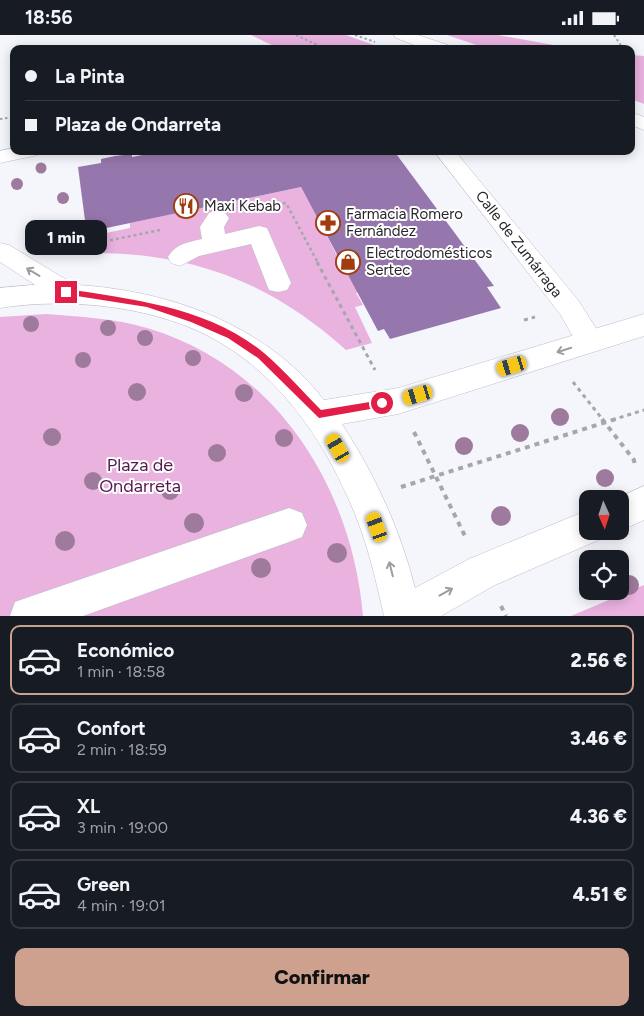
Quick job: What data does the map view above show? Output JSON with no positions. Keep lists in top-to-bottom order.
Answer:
{
  "streets": {
    "street": ["Calle de Zumárraga"]
  },
  "parks": ["Plaza de Ondarreta"],
  "places": {
    "restaurant": ["Maxi Kebab"],
    "pharmacy": ["Farmacia Romero Fernández"],
    "shop": ["Electrodomésticos Sertec"]
  },
  "north": "bottom",
  "page": {
    "status": "18:56",
    "banner": ["La Pinta", "Plaza de Ondarreta"],
    "bubble": "1 min",
    "list": [
      {
        "name": "Económico",
        "note": "1 min · 18:58",
        "value": "2.56 €"
      },
      {
        "name": "Confort",
        "note": "2 min · 18:59",
        "value": "3.46 €"
      },
      {
        "name": "XL",
        "note": "3 min · 19:00",
        "value": "4.36 €"
      },
      {
        "name": "Green",
        "note": "4 min · 19:01",
        "value": "4.51 €"
      }
    ],
    "buttons": "Confirmar"
  }
}
